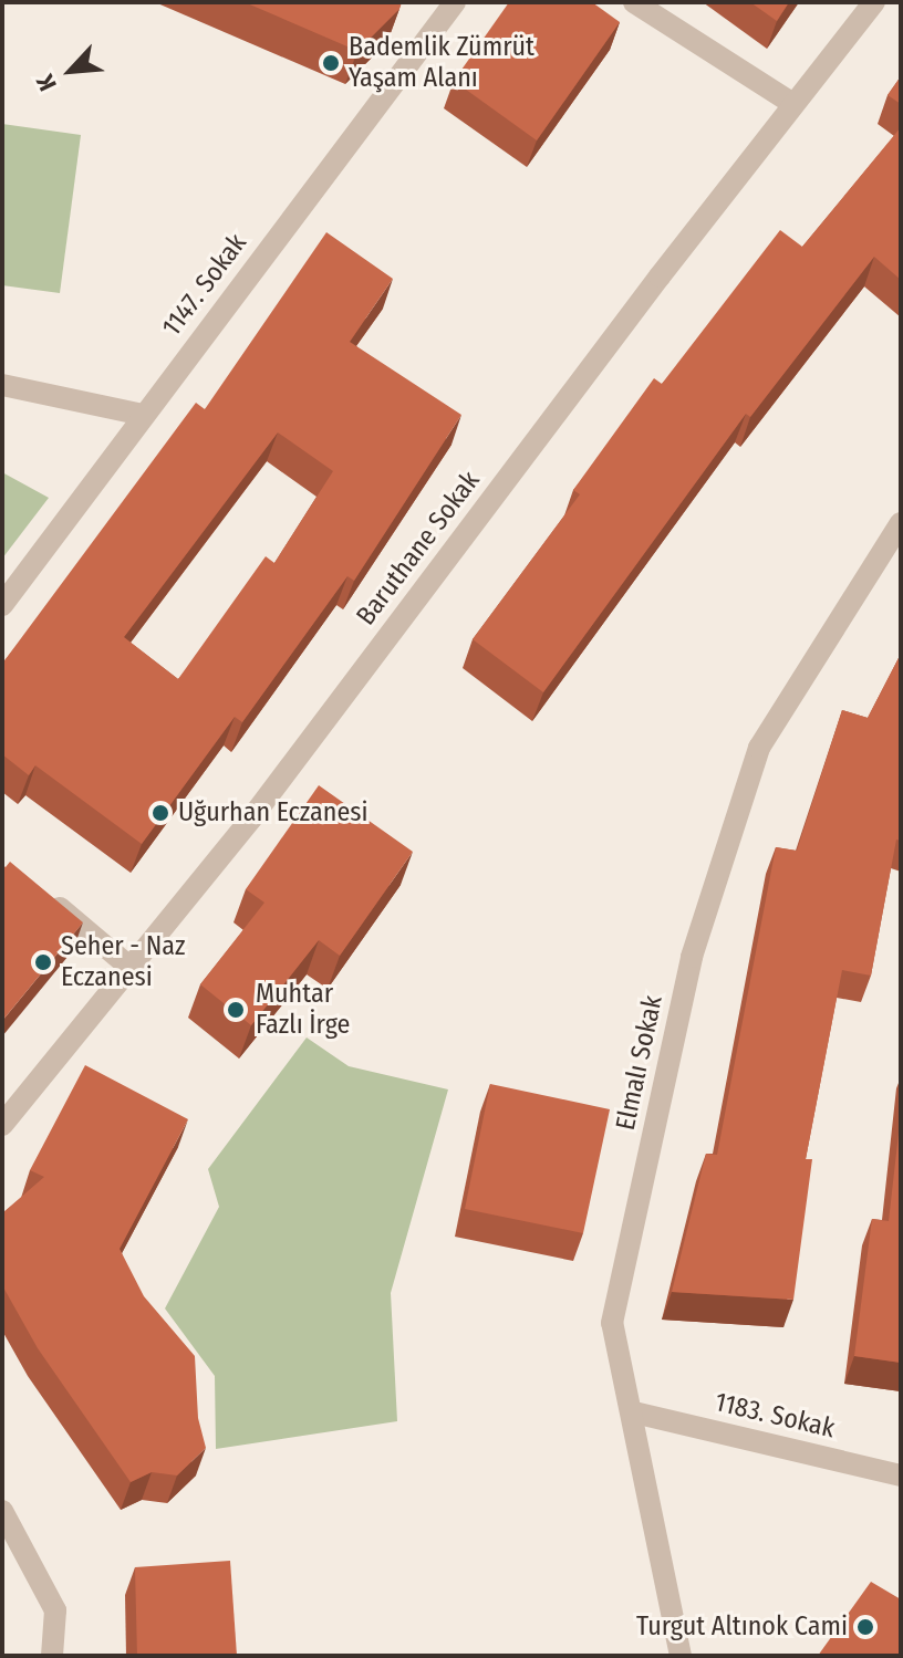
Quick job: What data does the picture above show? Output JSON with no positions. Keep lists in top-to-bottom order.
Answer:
{
  "streets": {
    "street": [
      "1147. Sokak",
      "Baruthane Sokak",
      "Elmalı Sokak",
      "1183. Sokak"
    ]
  },
  "crossings": [
    ["Elmalı Sokak", "1183. Sokak"]
  ],
  "places": [
    "Bademlik Zümrüt Yaşam Alanı",
    "Uğurhan Eczanesi",
    "Seher - Naz Eczanesi",
    "Muhtar Fazlı İrge",
    "Turgut Altınok Cami"
  ],
  "north": "bottom left"
}
